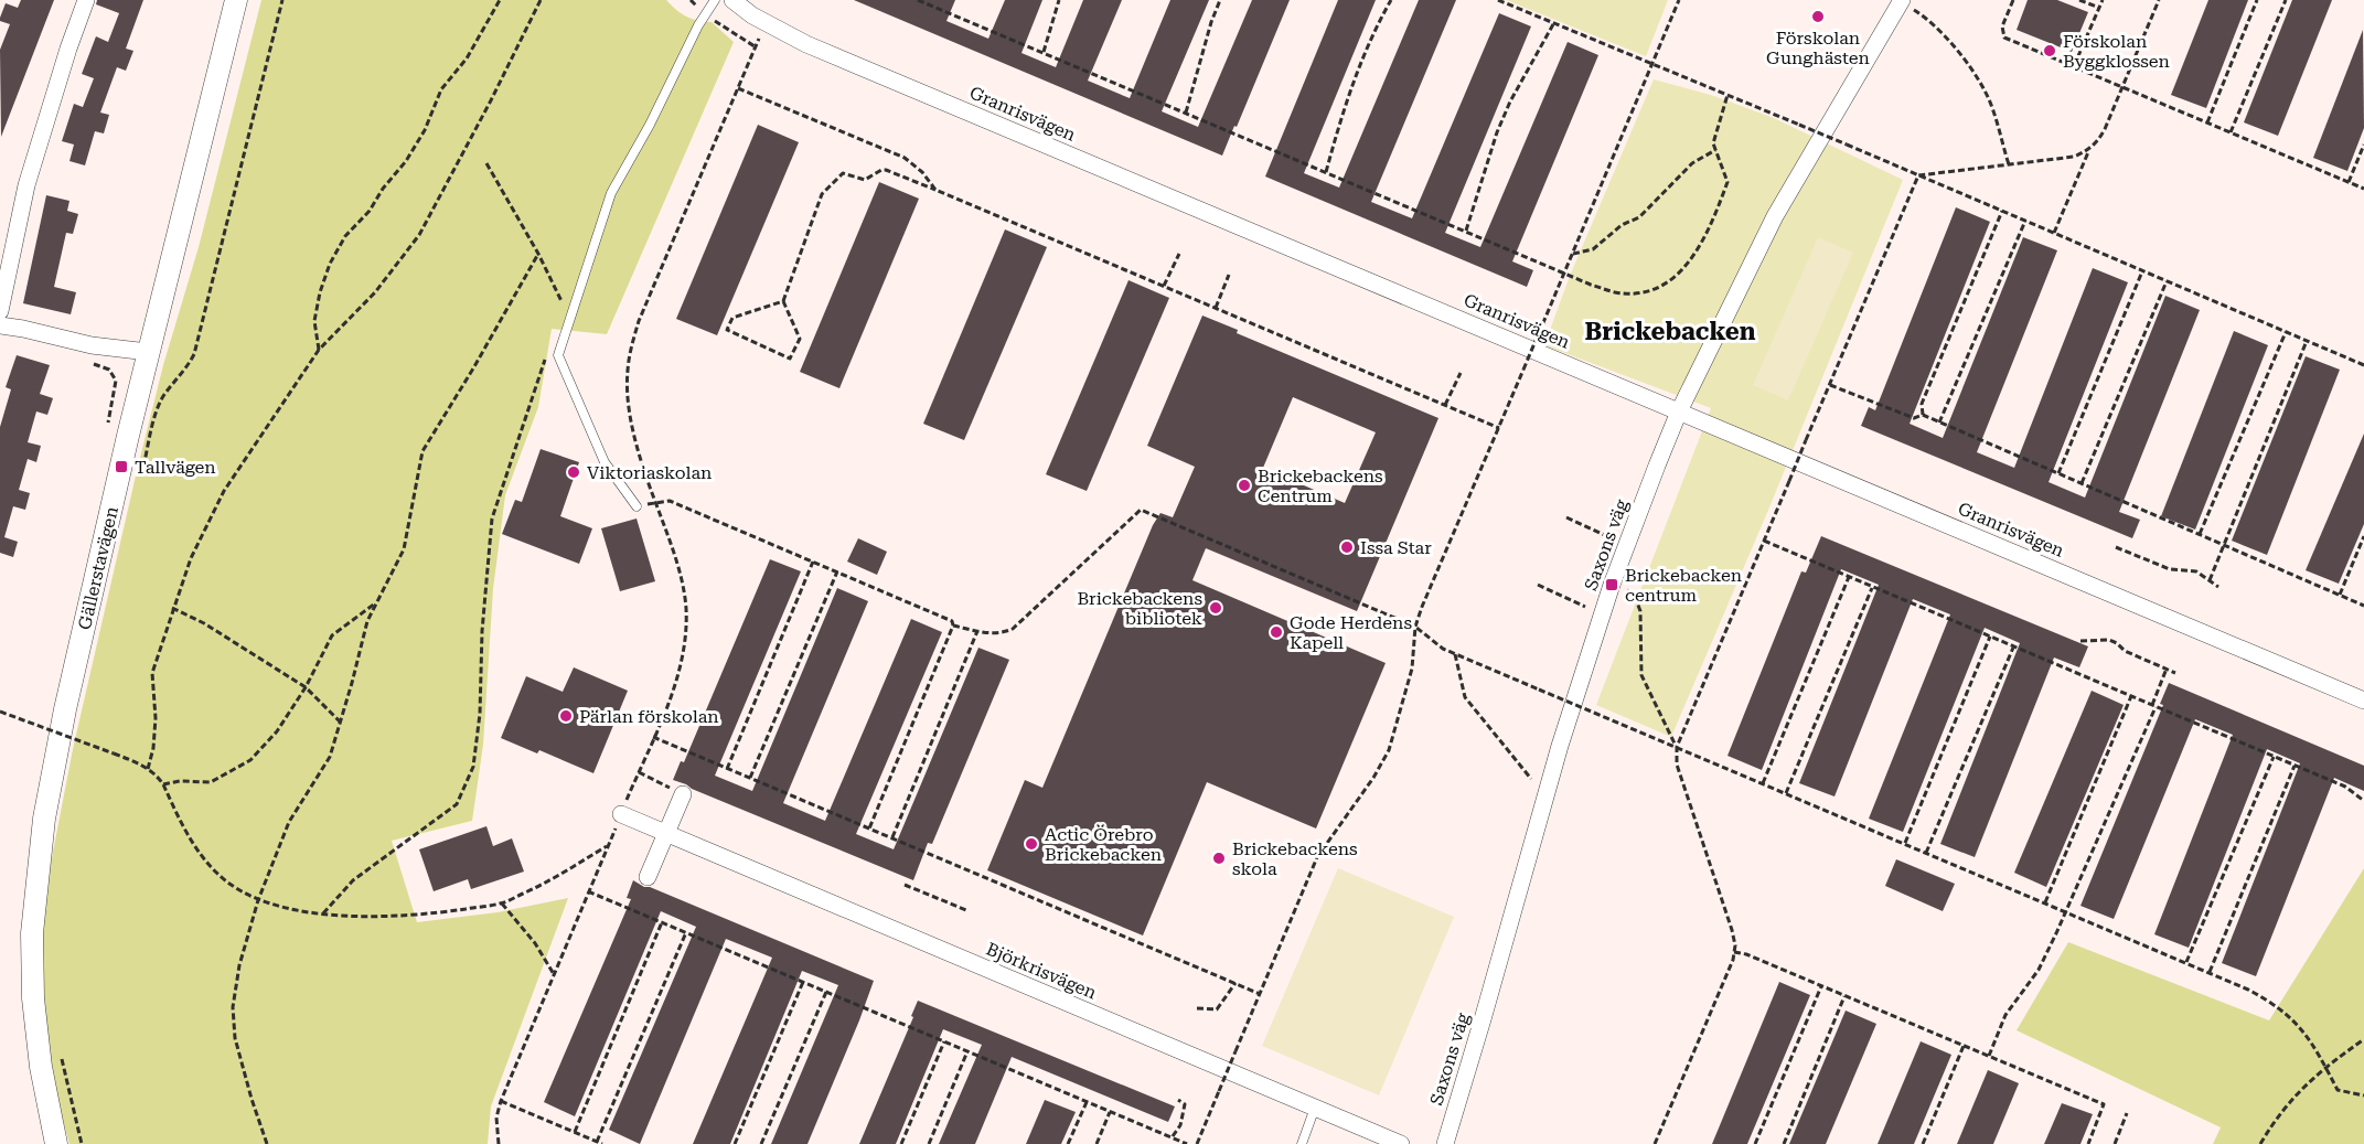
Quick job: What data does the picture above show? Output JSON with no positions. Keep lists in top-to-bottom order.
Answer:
{
  "streets": {
    "street": [
      "Granrisvägen",
      "Saxons väg",
      "Gällerstavägen",
      "Björkrisvägen"
    ]
  },
  "crossings": [
    ["Granrisvägen", "Saxons väg"]
  ],
  "districts": ["Brickebacken"],
  "places": {
    "other": [
      "Förskolan Gunghästen",
      "Förskolan Byggklossen",
      "Viktoriaskolan",
      "Brickebackens Centrum",
      "Issa Star",
      "Brickebackens bibliotek",
      "Gode Herdens Kapell",
      "Pärlan förskolan",
      "Actic Örebro Brickebacken",
      "Brickebackens skola"
    ],
    "transit": ["Tallvägen", "Brickebacken centrum"]
  }
}
